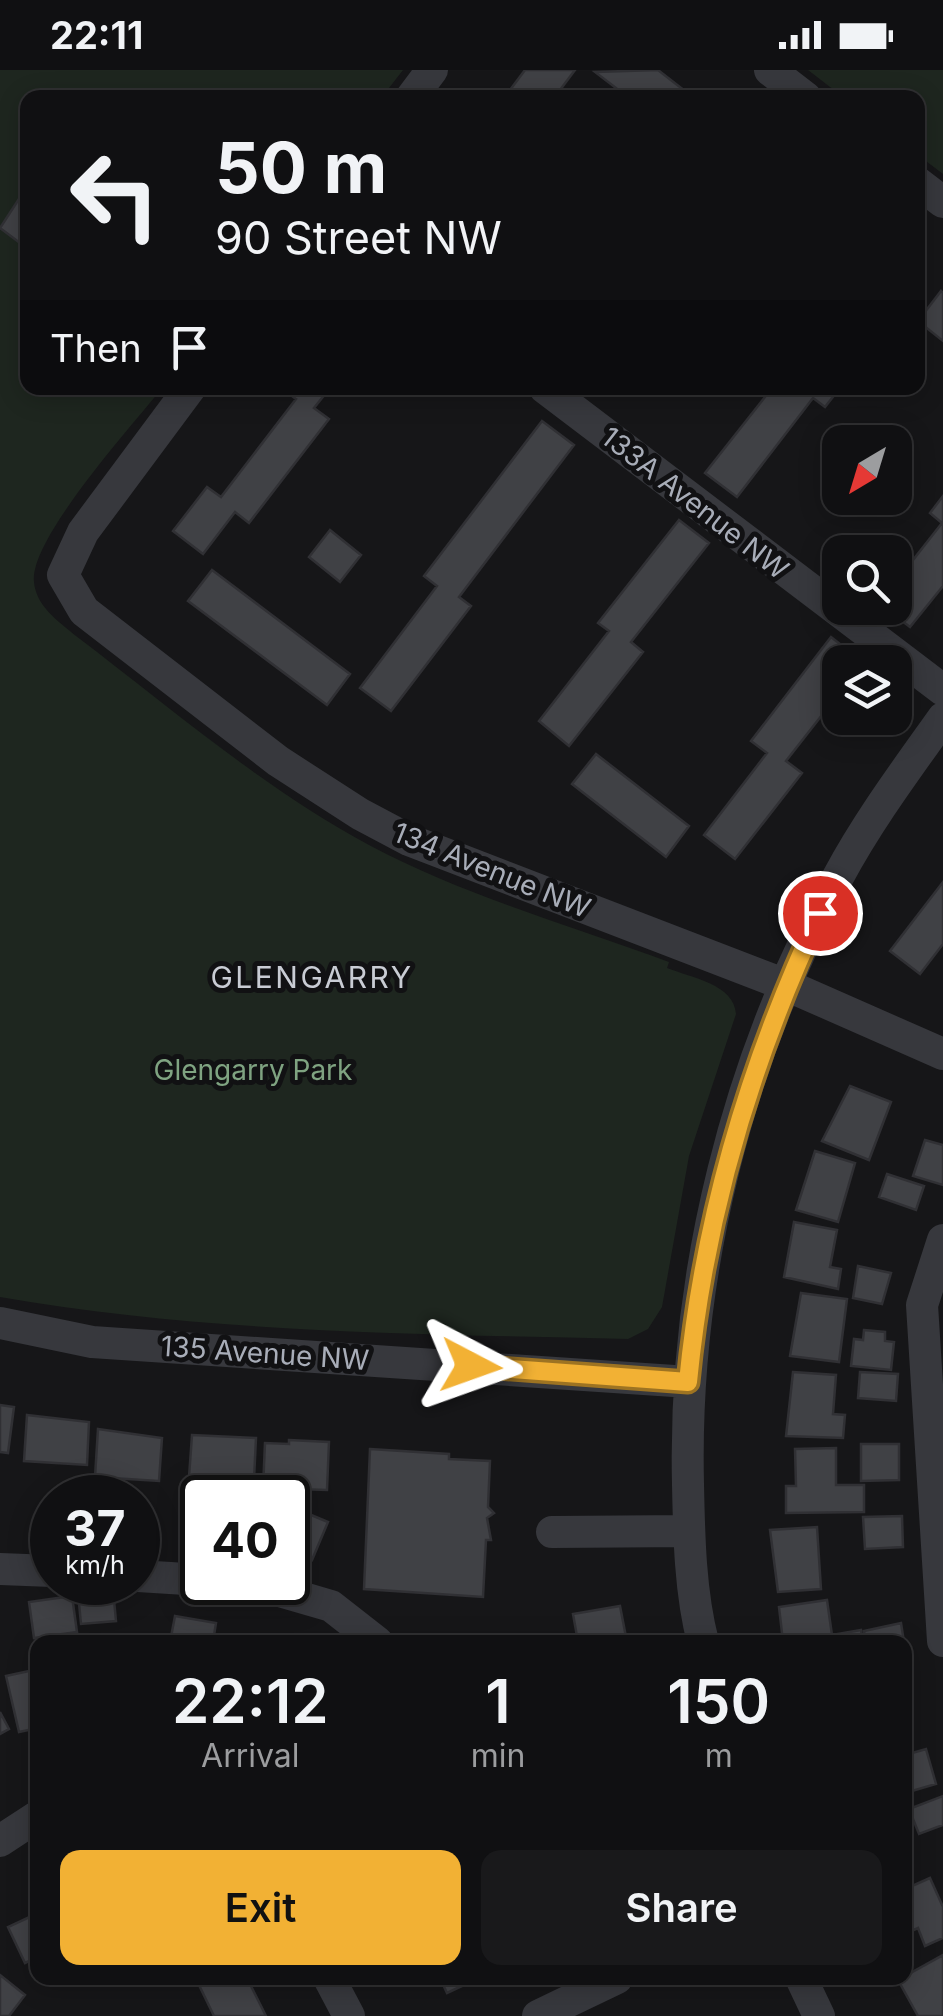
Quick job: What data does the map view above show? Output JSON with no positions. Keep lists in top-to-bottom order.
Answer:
{
  "streets": {
    "street": ["133A Avenue NW", "134 Avenue NW", "135 Avenue NW"]
  },
  "districts": ["GLENGARRY"],
  "parks": ["Glengarry Park"],
  "north": "bottom left",
  "page": {
    "status": "22:11",
    "turn": ["50 m", "90 Street NW"],
    "then": "Then",
    "speed": "37 km/h",
    "limit": "40",
    "eta": [
      "22:12",
      "Arrival",
      "1",
      "min",
      "150",
      "m"
    ],
    "buttons": ["Exit", "Share"]
  }
}
